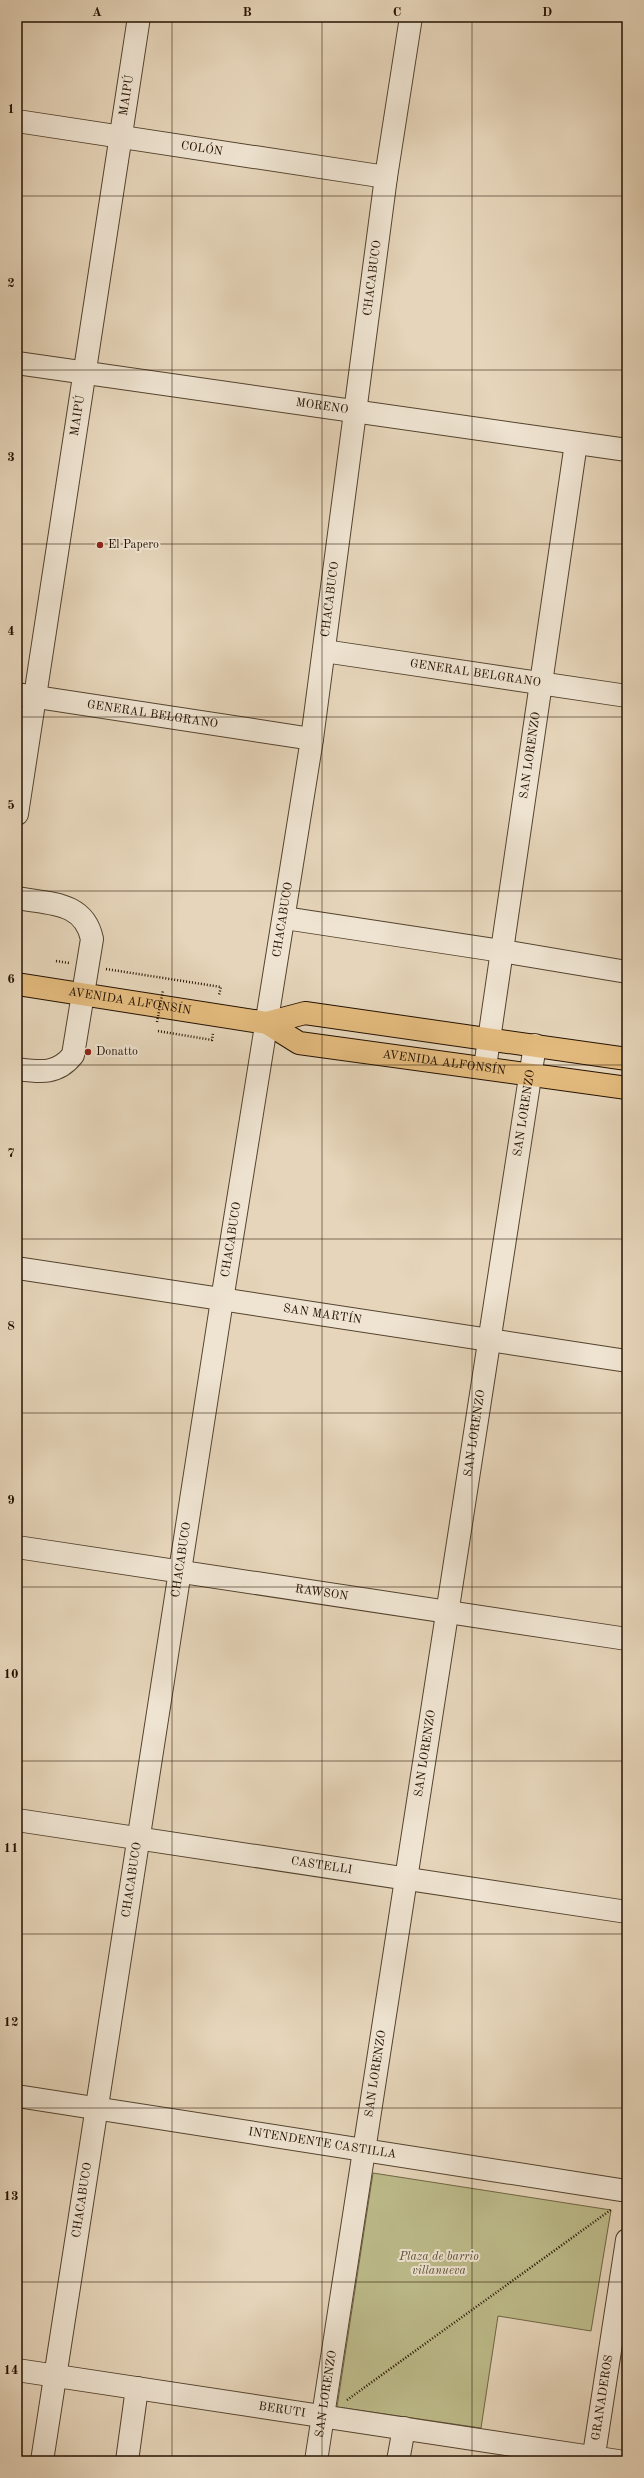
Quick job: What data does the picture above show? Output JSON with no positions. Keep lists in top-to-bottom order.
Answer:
{
  "streets": {
    "main road": ["AVENIDA ALFONSÍN"],
    "street": [
      "MAIPÚ",
      "COLÓN",
      "CHACABUCO",
      "MORENO",
      "GENERAL BELGRANO",
      "SAN LORENZO",
      "SAN MARTÍN",
      "RAWSON",
      "CASTELLI",
      "INTENDENTE CASTILLA",
      "GRANADEROS",
      "BERUTI"
    ]
  },
  "crossings": [
    ["MAIPÚ", "COLÓN"],
    ["MAIPÚ", "MORENO"],
    ["MAIPÚ", "GENERAL BELGRANO"],
    ["COLÓN", "CHACABUCO"],
    ["CHACABUCO", "MORENO"],
    ["CHACABUCO", "GENERAL BELGRANO"],
    ["CHACABUCO", "AVENIDA ALFONSÍN"],
    ["CHACABUCO", "SAN MARTÍN"],
    ["CHACABUCO", "RAWSON"],
    ["CHACABUCO", "CASTELLI"],
    ["CHACABUCO", "INTENDENTE CASTILLA"],
    ["CHACABUCO", "BERUTI"],
    ["MORENO", "SAN LORENZO"],
    ["GENERAL BELGRANO", "SAN LORENZO"],
    ["SAN LORENZO", "AVENIDA ALFONSÍN"],
    ["SAN LORENZO", "SAN MARTÍN"],
    ["SAN LORENZO", "RAWSON"],
    ["SAN LORENZO", "CASTELLI"],
    ["SAN LORENZO", "INTENDENTE CASTILLA"],
    ["SAN LORENZO", "BERUTI"],
    ["GRANADEROS", "BERUTI"]
  ],
  "parks": ["Plaza de barrio villanueva"],
  "places": ["El Papero", "Donatto"],
  "grid": {
    "columns": [
      "A",
      "B",
      "C",
      "D"
    ],
    "rows": [
      "1",
      "2",
      "3",
      "4",
      "5",
      "6",
      "7",
      "8",
      "9",
      "10",
      "11",
      "12",
      "13",
      "14"
    ]
  }
}
